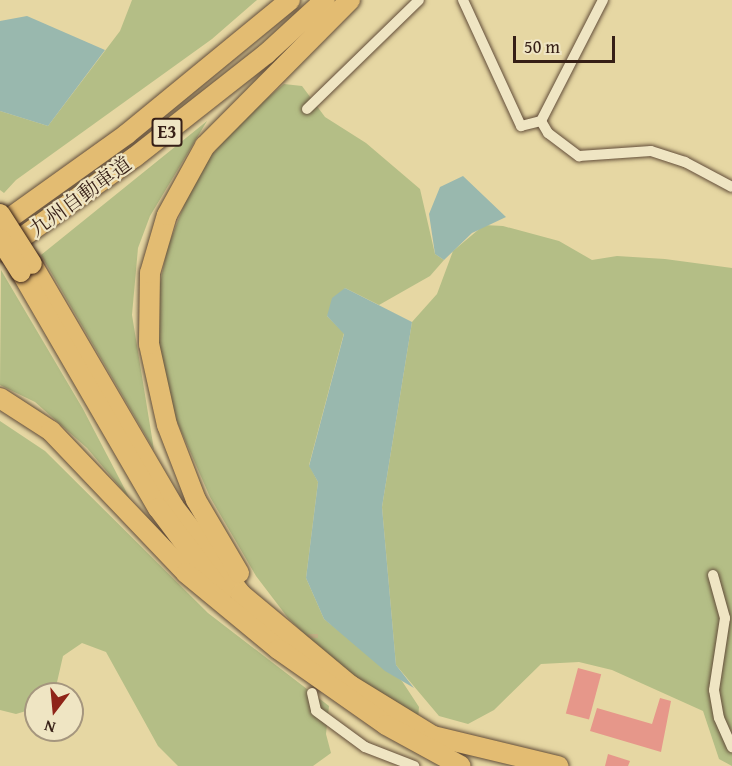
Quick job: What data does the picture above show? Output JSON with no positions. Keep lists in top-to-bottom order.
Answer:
{
  "streets": {
    "highway": ["E3", "九州自動車道"]
  },
  "scale_bar": "50 m",
  "north": "bottom"
}
